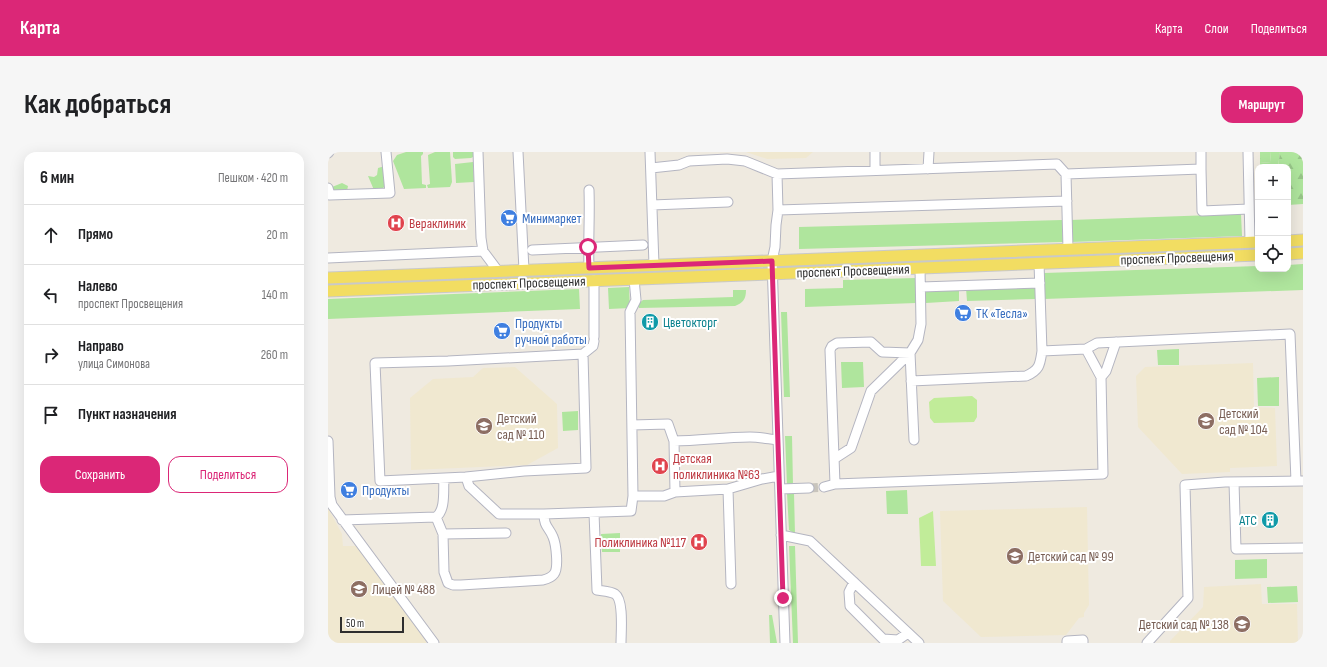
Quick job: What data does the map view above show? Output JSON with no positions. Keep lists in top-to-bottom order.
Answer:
{
  "streets": {
    "main road": ["проспект Просвещения"]
  },
  "places": {
    "supermarket": [
      "Минимаркет",
      "ТК «Тесла»",
      "Продукты ручной работы",
      "Продукты"
    ],
    "hospital": ["Вераклиник", "Детская поликлиника №63", "Поликлиника №117"],
    "building": ["Цветокторг", "АТС"],
    "school or university": [
      "Детский сад № 104",
      "Детский сад № 110",
      "Детский сад № 99",
      "Лицей № 488",
      "Детский сад № 138"
    ]
  },
  "scale_bar": "50 m",
  "page": {
    "header": "Карта",
    "nav": ["Карта", "Слои", "Поделиться"],
    "buttons": [
      "Маршрут",
      ["Сохранить", "Поделиться"]
    ],
    "title": "Как добраться",
    "heading": ["6 мин", "Пешком · 420 m"],
    "map_buttons": ["+", "−"],
    "list": [
      ["Прямо", "20 m"],
      ["Налево", "проспект Просвещения", "140 m"],
      ["Направо", "улица Симонова", "260 m"],
      "Пункт назначения"
    ],
    "scale": "50 m"
  }
}
